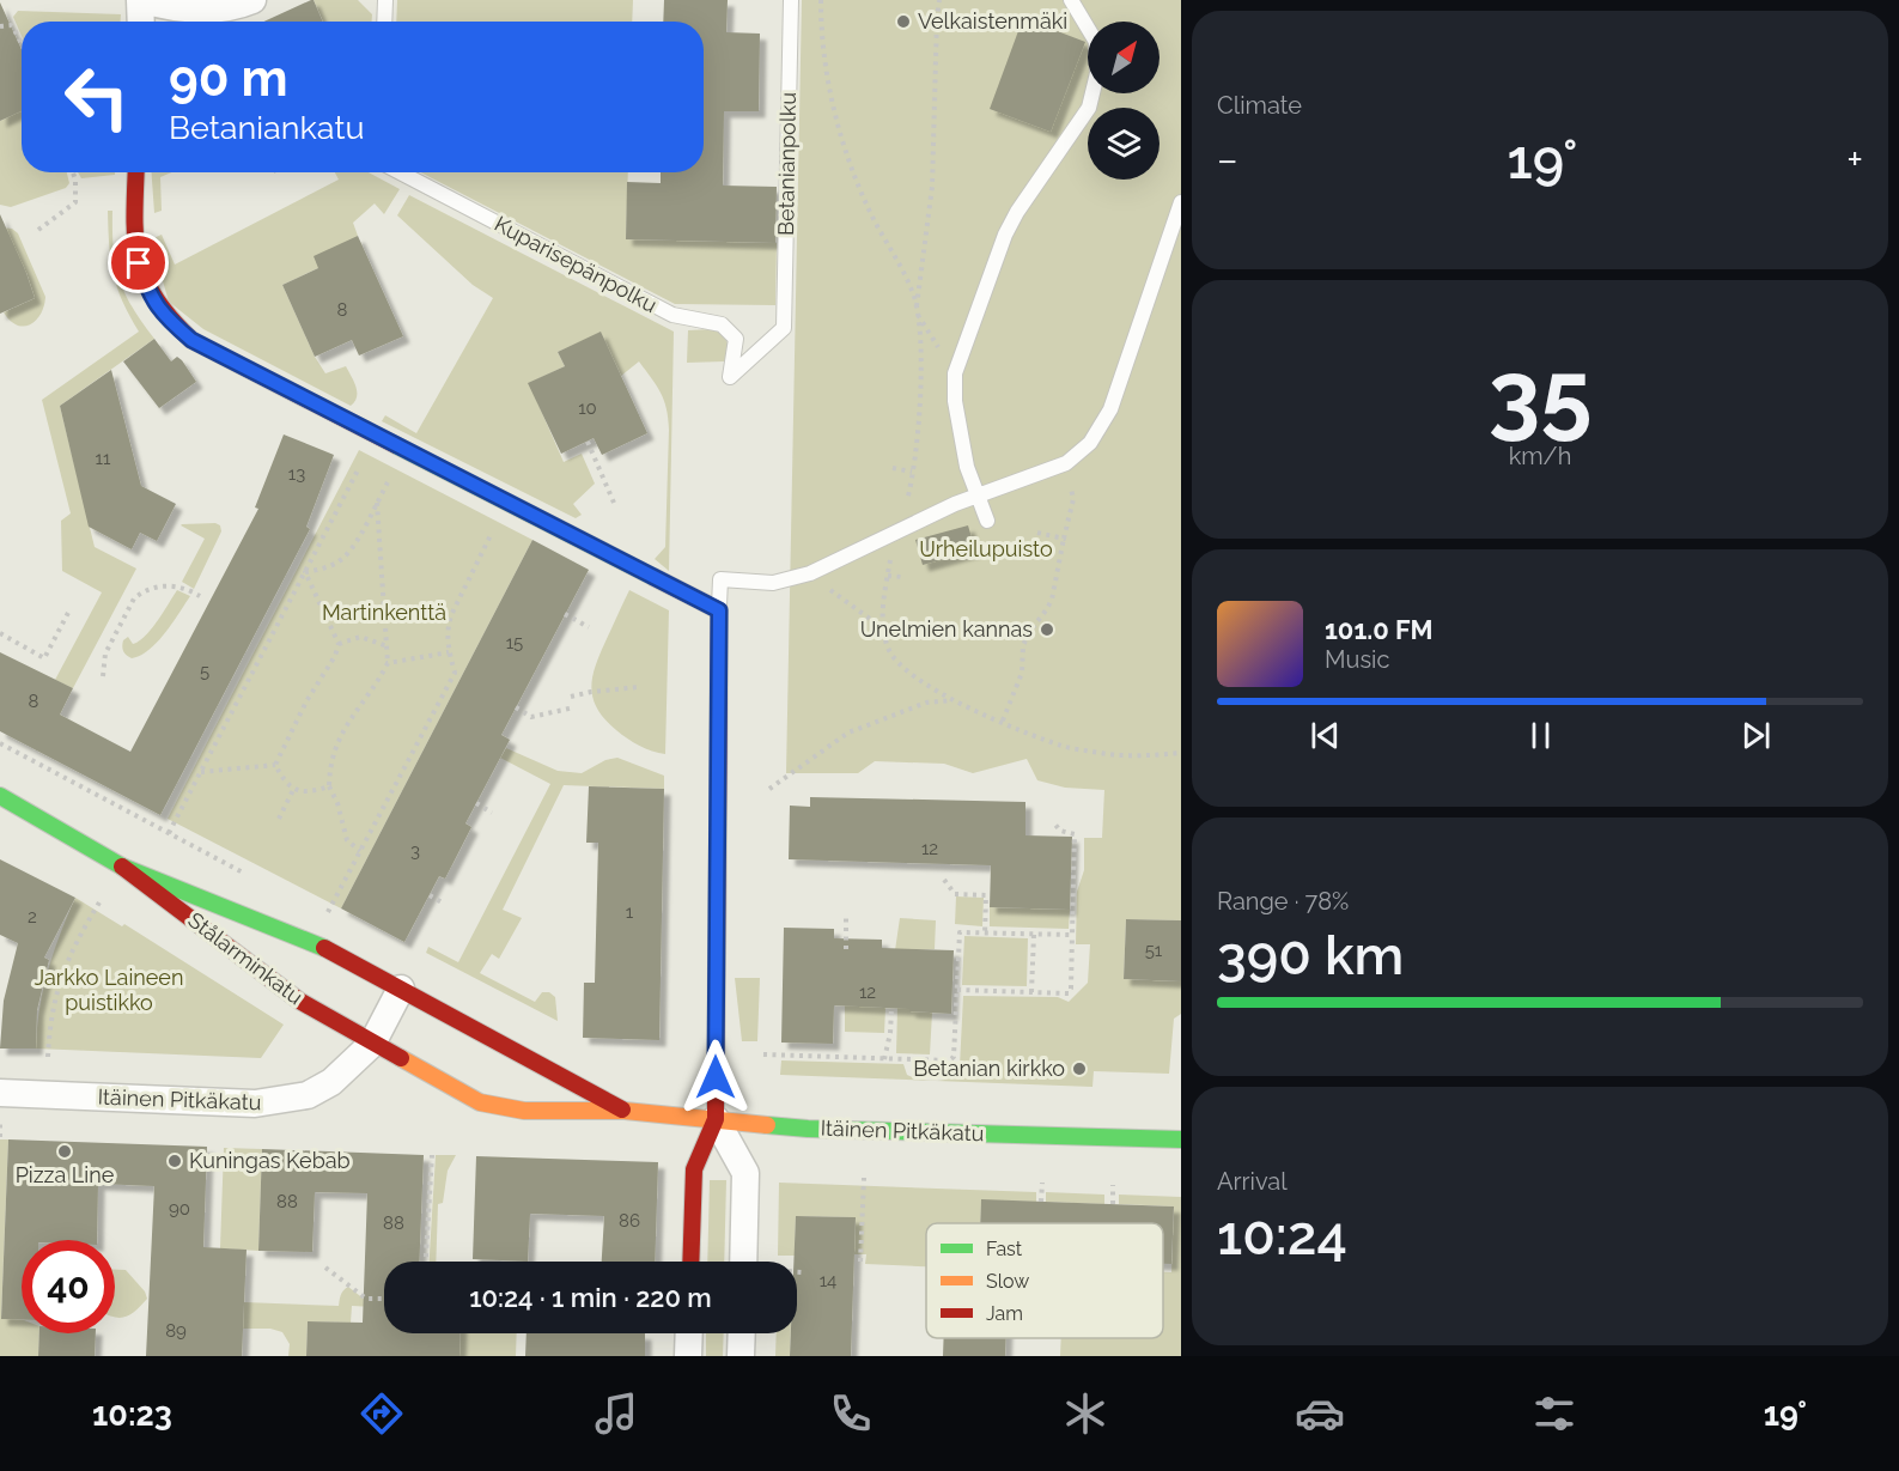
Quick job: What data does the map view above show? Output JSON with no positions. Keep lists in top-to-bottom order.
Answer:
{
  "streets": {
    "main road": ["Stålarminkatu", "Itäinen Pitkäkatu"],
    "lane": ["Betanianpolku", "Kuparisepänpolku"]
  },
  "crossings": [
    ["Betanianpolku", "Kuparisepänpolku"],
    ["Stålarminkatu", "Itäinen Pitkäkatu"]
  ],
  "parks": ["Urheilupuisto", "Martinkenttä", "Jarkko Laineen puistikko"],
  "places": [
    "Velkaistenmäki",
    "Unelmien kannas",
    "Betanian kirkko",
    "Pizza Line",
    "Kuningas Kebab"
  ],
  "house_numbers": [
    "8",
    "10",
    "11",
    "13",
    "15",
    "5",
    "8",
    "12",
    "3",
    "1",
    "2",
    "51",
    "12",
    "88",
    "90",
    "86",
    "88",
    "14",
    "89"
  ],
  "legend": ["Fast", "Slow", "Jam"],
  "north": "top right",
  "page": {
    "tile": [
      "Climate",
      ["35", "km/h"],
      ["Range · 78%", "390 km"],
      ["Arrival", "10:24"]
    ],
    "turn": ["90 m", "Betaniankatu"],
    "heat": ["−", "19°", "+"],
    "song": ["101.0 FM", "Music"],
    "limit": "40",
    "trip": "10:24 · 1 min · 220 m",
    "tabs": ["10:23", "19°"]
  }
}
